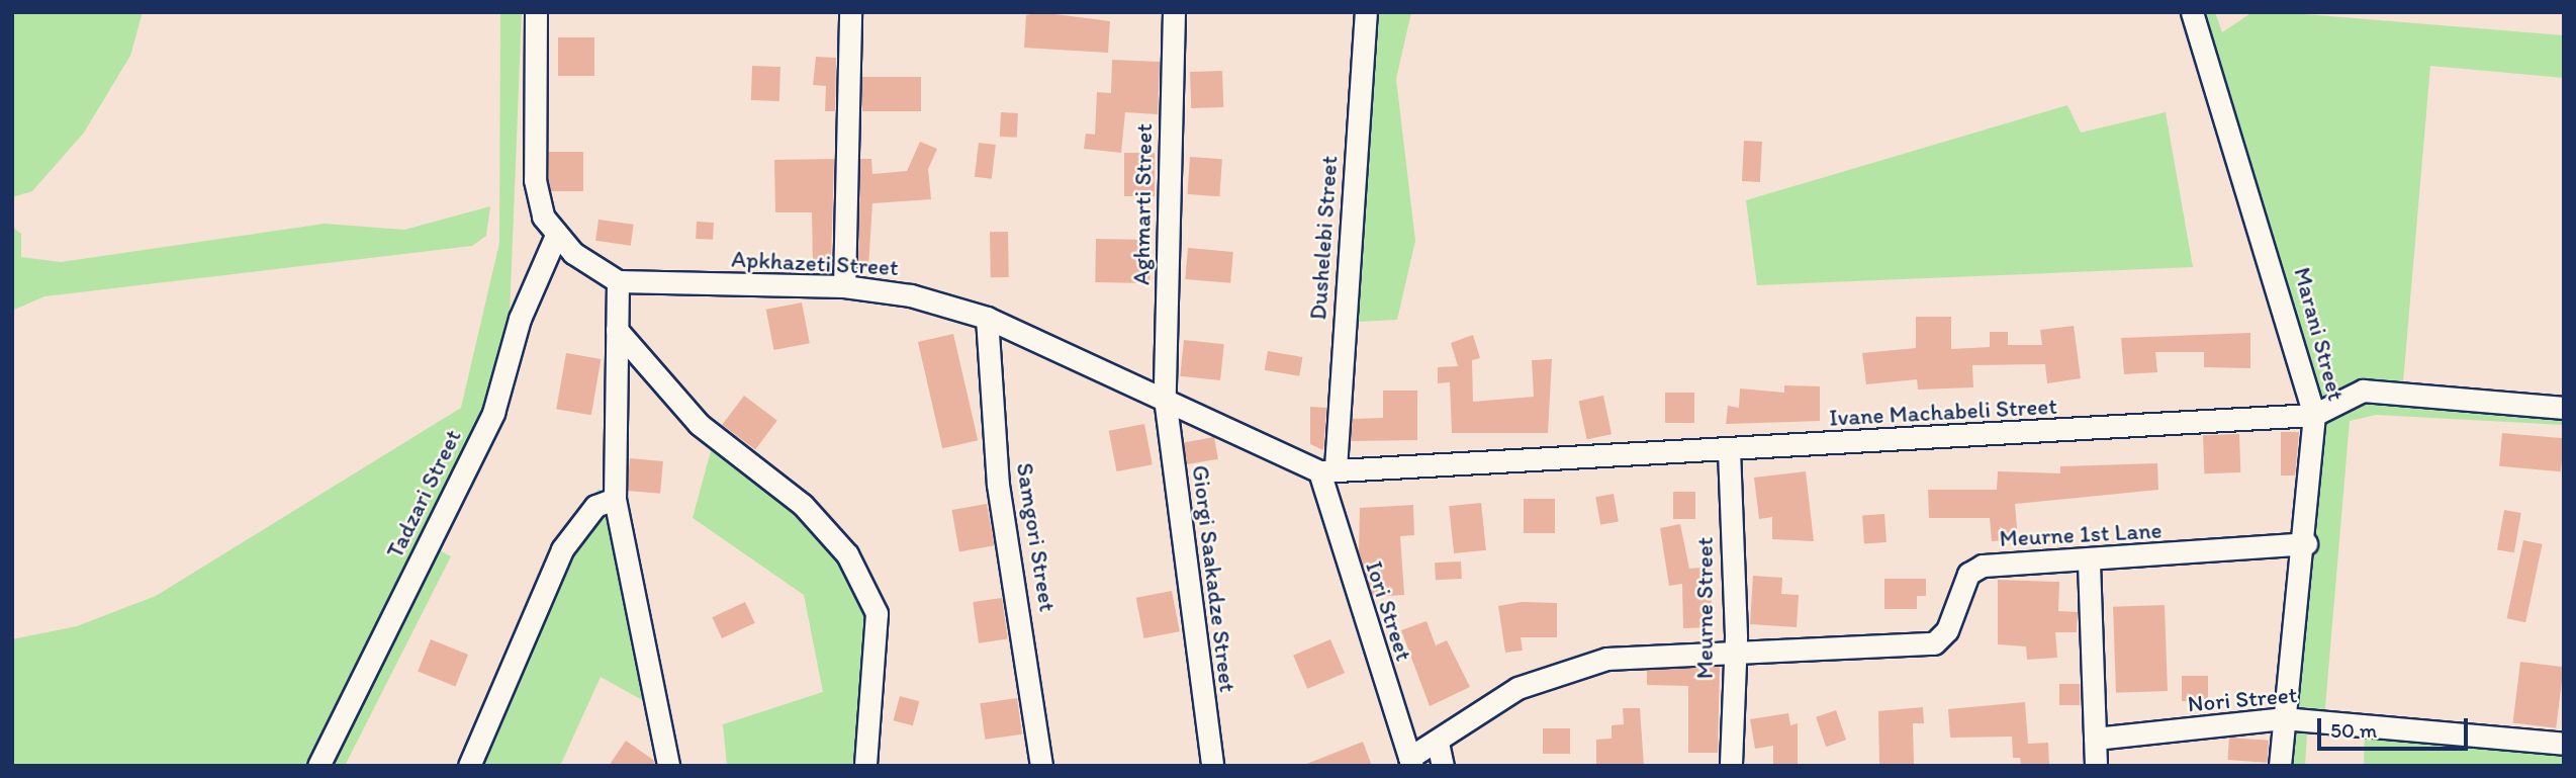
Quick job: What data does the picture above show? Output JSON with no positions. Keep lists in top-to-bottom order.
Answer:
{
  "streets": {
    "street": [
      "Aghmarti Street",
      "Dushelebi Street",
      "Apkhazeti Street",
      "Marani Street",
      "Ivane Machabeli Street",
      "Tadzari Street",
      "Meurne 1st Lane",
      "Samgori Street",
      "Giorgi Saakadze Street",
      "Meurne Street",
      "Iori Street",
      "Nori Street"
    ]
  },
  "crossings": [
    ["Aghmarti Street", "Apkhazeti Street"],
    ["Aghmarti Street", "Giorgi Saakadze Street"],
    ["Dushelebi Street", "Apkhazeti Street"],
    ["Dushelebi Street", "Ivane Machabeli Street"],
    ["Dushelebi Street", "Iori Street"],
    ["Apkhazeti Street", "Ivane Machabeli Street"],
    ["Apkhazeti Street", "Samgori Street"],
    ["Apkhazeti Street", "Giorgi Saakadze Street"],
    ["Apkhazeti Street", "Iori Street"],
    ["Marani Street", "Ivane Machabeli Street"],
    ["Marani Street", "Meurne 1st Lane"],
    ["Marani Street", "Nori Street"],
    ["Ivane Machabeli Street", "Meurne Street"],
    ["Ivane Machabeli Street", "Iori Street"],
    ["Meurne 1st Lane", "Meurne Street"],
    ["Meurne 1st Lane", "Iori Street"]
  ],
  "scale_bar": "50 m"
}
